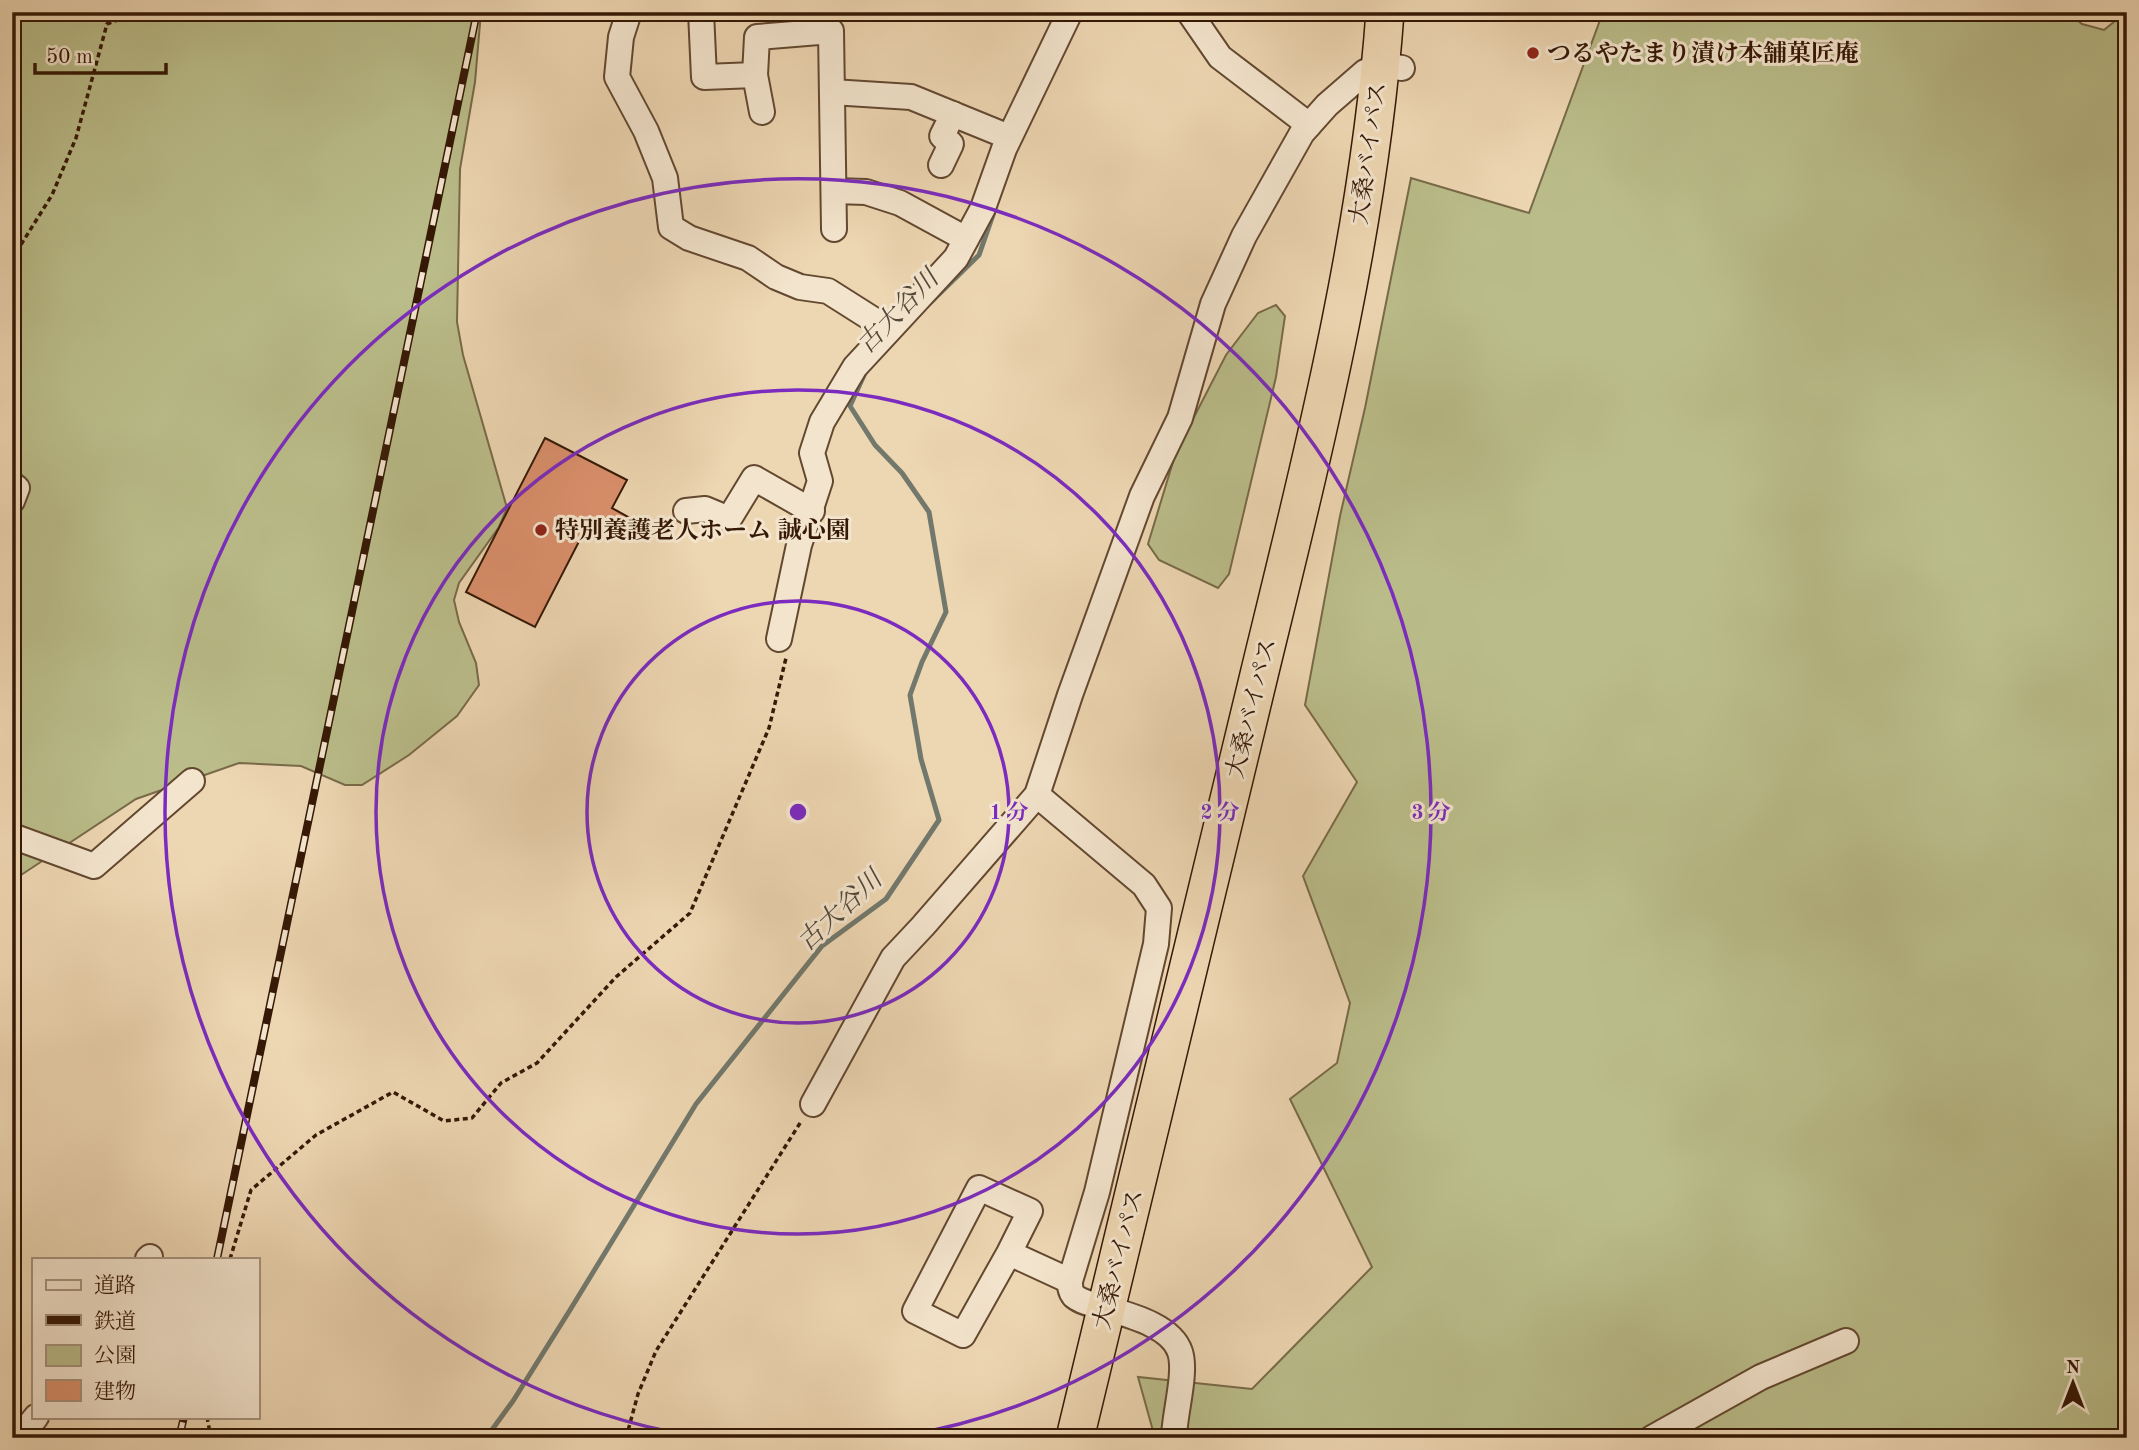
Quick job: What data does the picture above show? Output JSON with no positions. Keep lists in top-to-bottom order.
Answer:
{
  "streets": {
    "highway": ["大桑バイパス"]
  },
  "water": ["古大谷川"],
  "places": ["つるやたまり漬け本舗菓匠庵", "特別養護老人ホーム 誠心園"],
  "legend": [
    "道路",
    "鉄道",
    "公園",
    "建物"
  ],
  "scale_bar": "50 m",
  "north": "top",
  "rings": ["1 分", "2 分", "3 分"]
}
